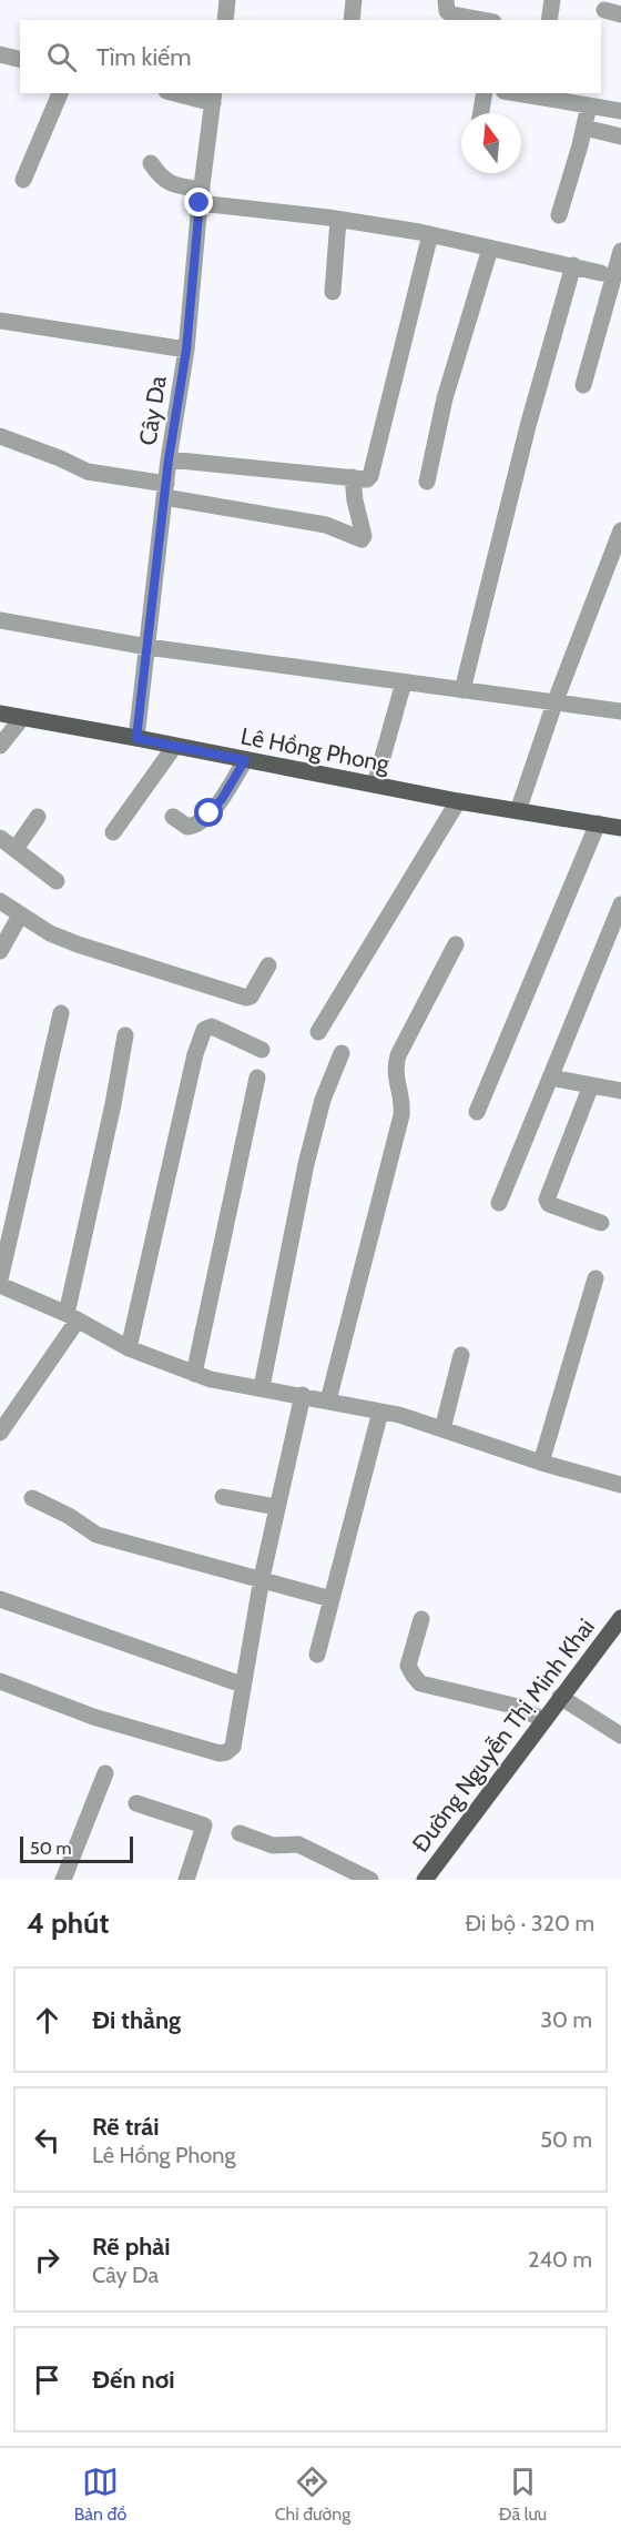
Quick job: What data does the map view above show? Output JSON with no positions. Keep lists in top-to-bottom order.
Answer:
{
  "streets": {
    "main road": ["Lê Hồng Phong", "Đường Nguyễn Thị Minh Khai"],
    "street": ["Cây Da"]
  },
  "crossings": [
    ["Cây Da", "Lê Hồng Phong"]
  ],
  "scale_bar": "50 m",
  "north": "top",
  "page": {
    "search": "Tìm kiếm",
    "scale": "50 m",
    "heading": ["4 phút", "Đi bộ · 320 m"],
    "list": [
      ["Đi thẳng", "30 m"],
      ["Rẽ trái", "Lê Hồng Phong", "50 m"],
      ["Rẽ phải", "Cây Da", "240 m"],
      "Đến nơi"
    ],
    "nav": ["Bản đồ", "Chỉ đường", "Đã lưu"]
  }
}
